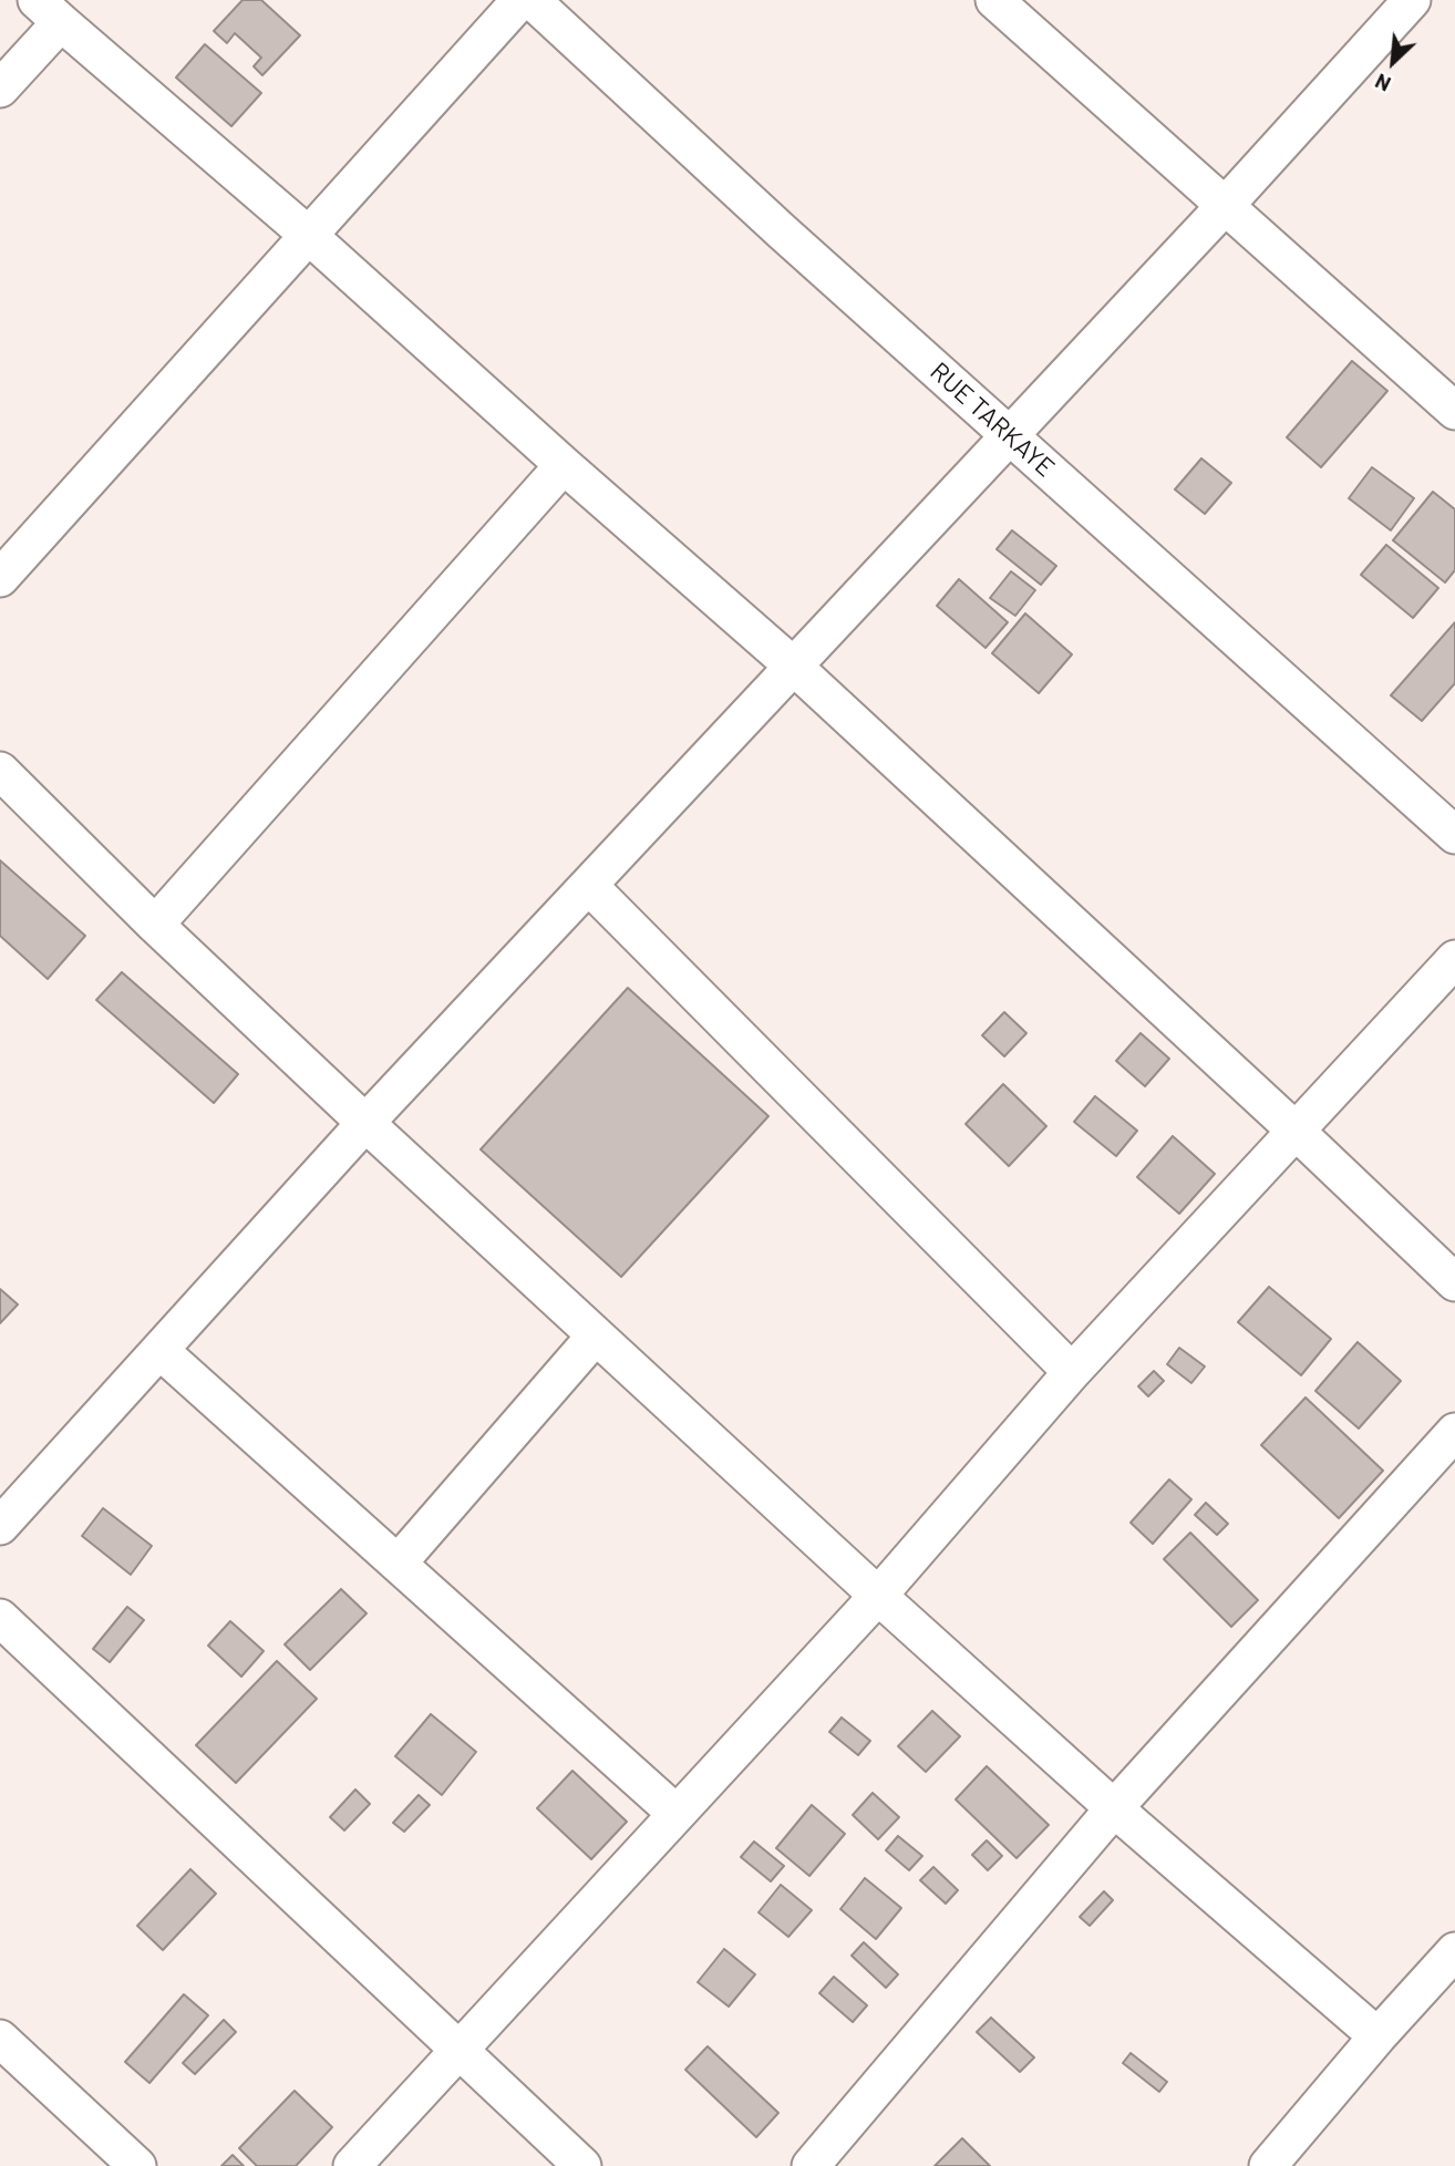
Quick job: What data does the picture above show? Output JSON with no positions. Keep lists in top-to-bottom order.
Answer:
{
  "streets": {
    "street": ["RUE TARKAYE"]
  },
  "north": "bottom left"
}
